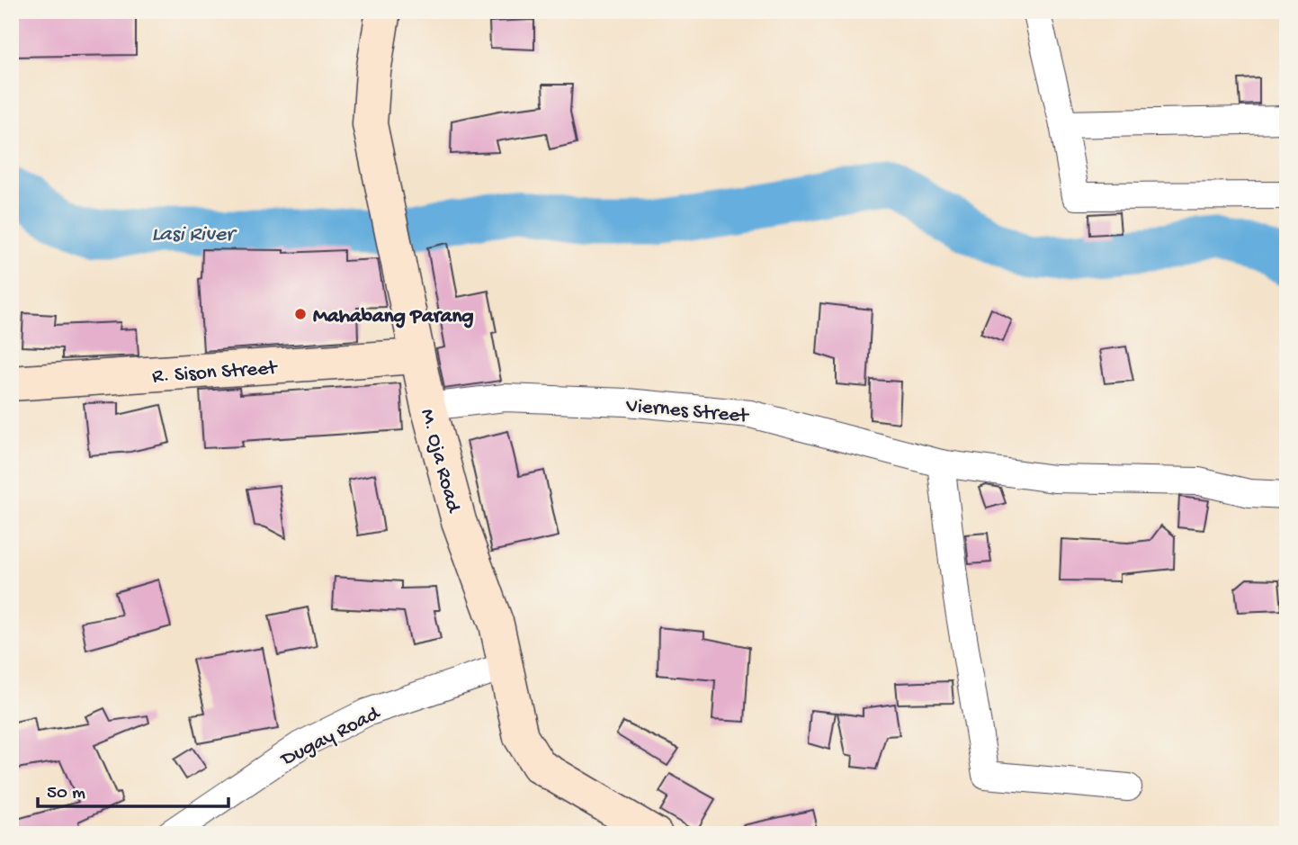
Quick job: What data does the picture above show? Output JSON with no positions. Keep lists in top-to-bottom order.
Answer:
{
  "streets": {
    "street": [
      "R. Sison Street",
      "Viernes Street",
      "M. Oja Road",
      "Dugay Road"
    ]
  },
  "crossings": [
    ["R. Sison Street", "M. Oja Road"],
    ["Viernes Street", "M. Oja Road"],
    ["M. Oja Road", "Dugay Road"]
  ],
  "water": ["Lasi River"],
  "places": ["Mahabang Parang"],
  "scale_bar": "50 m"
}
